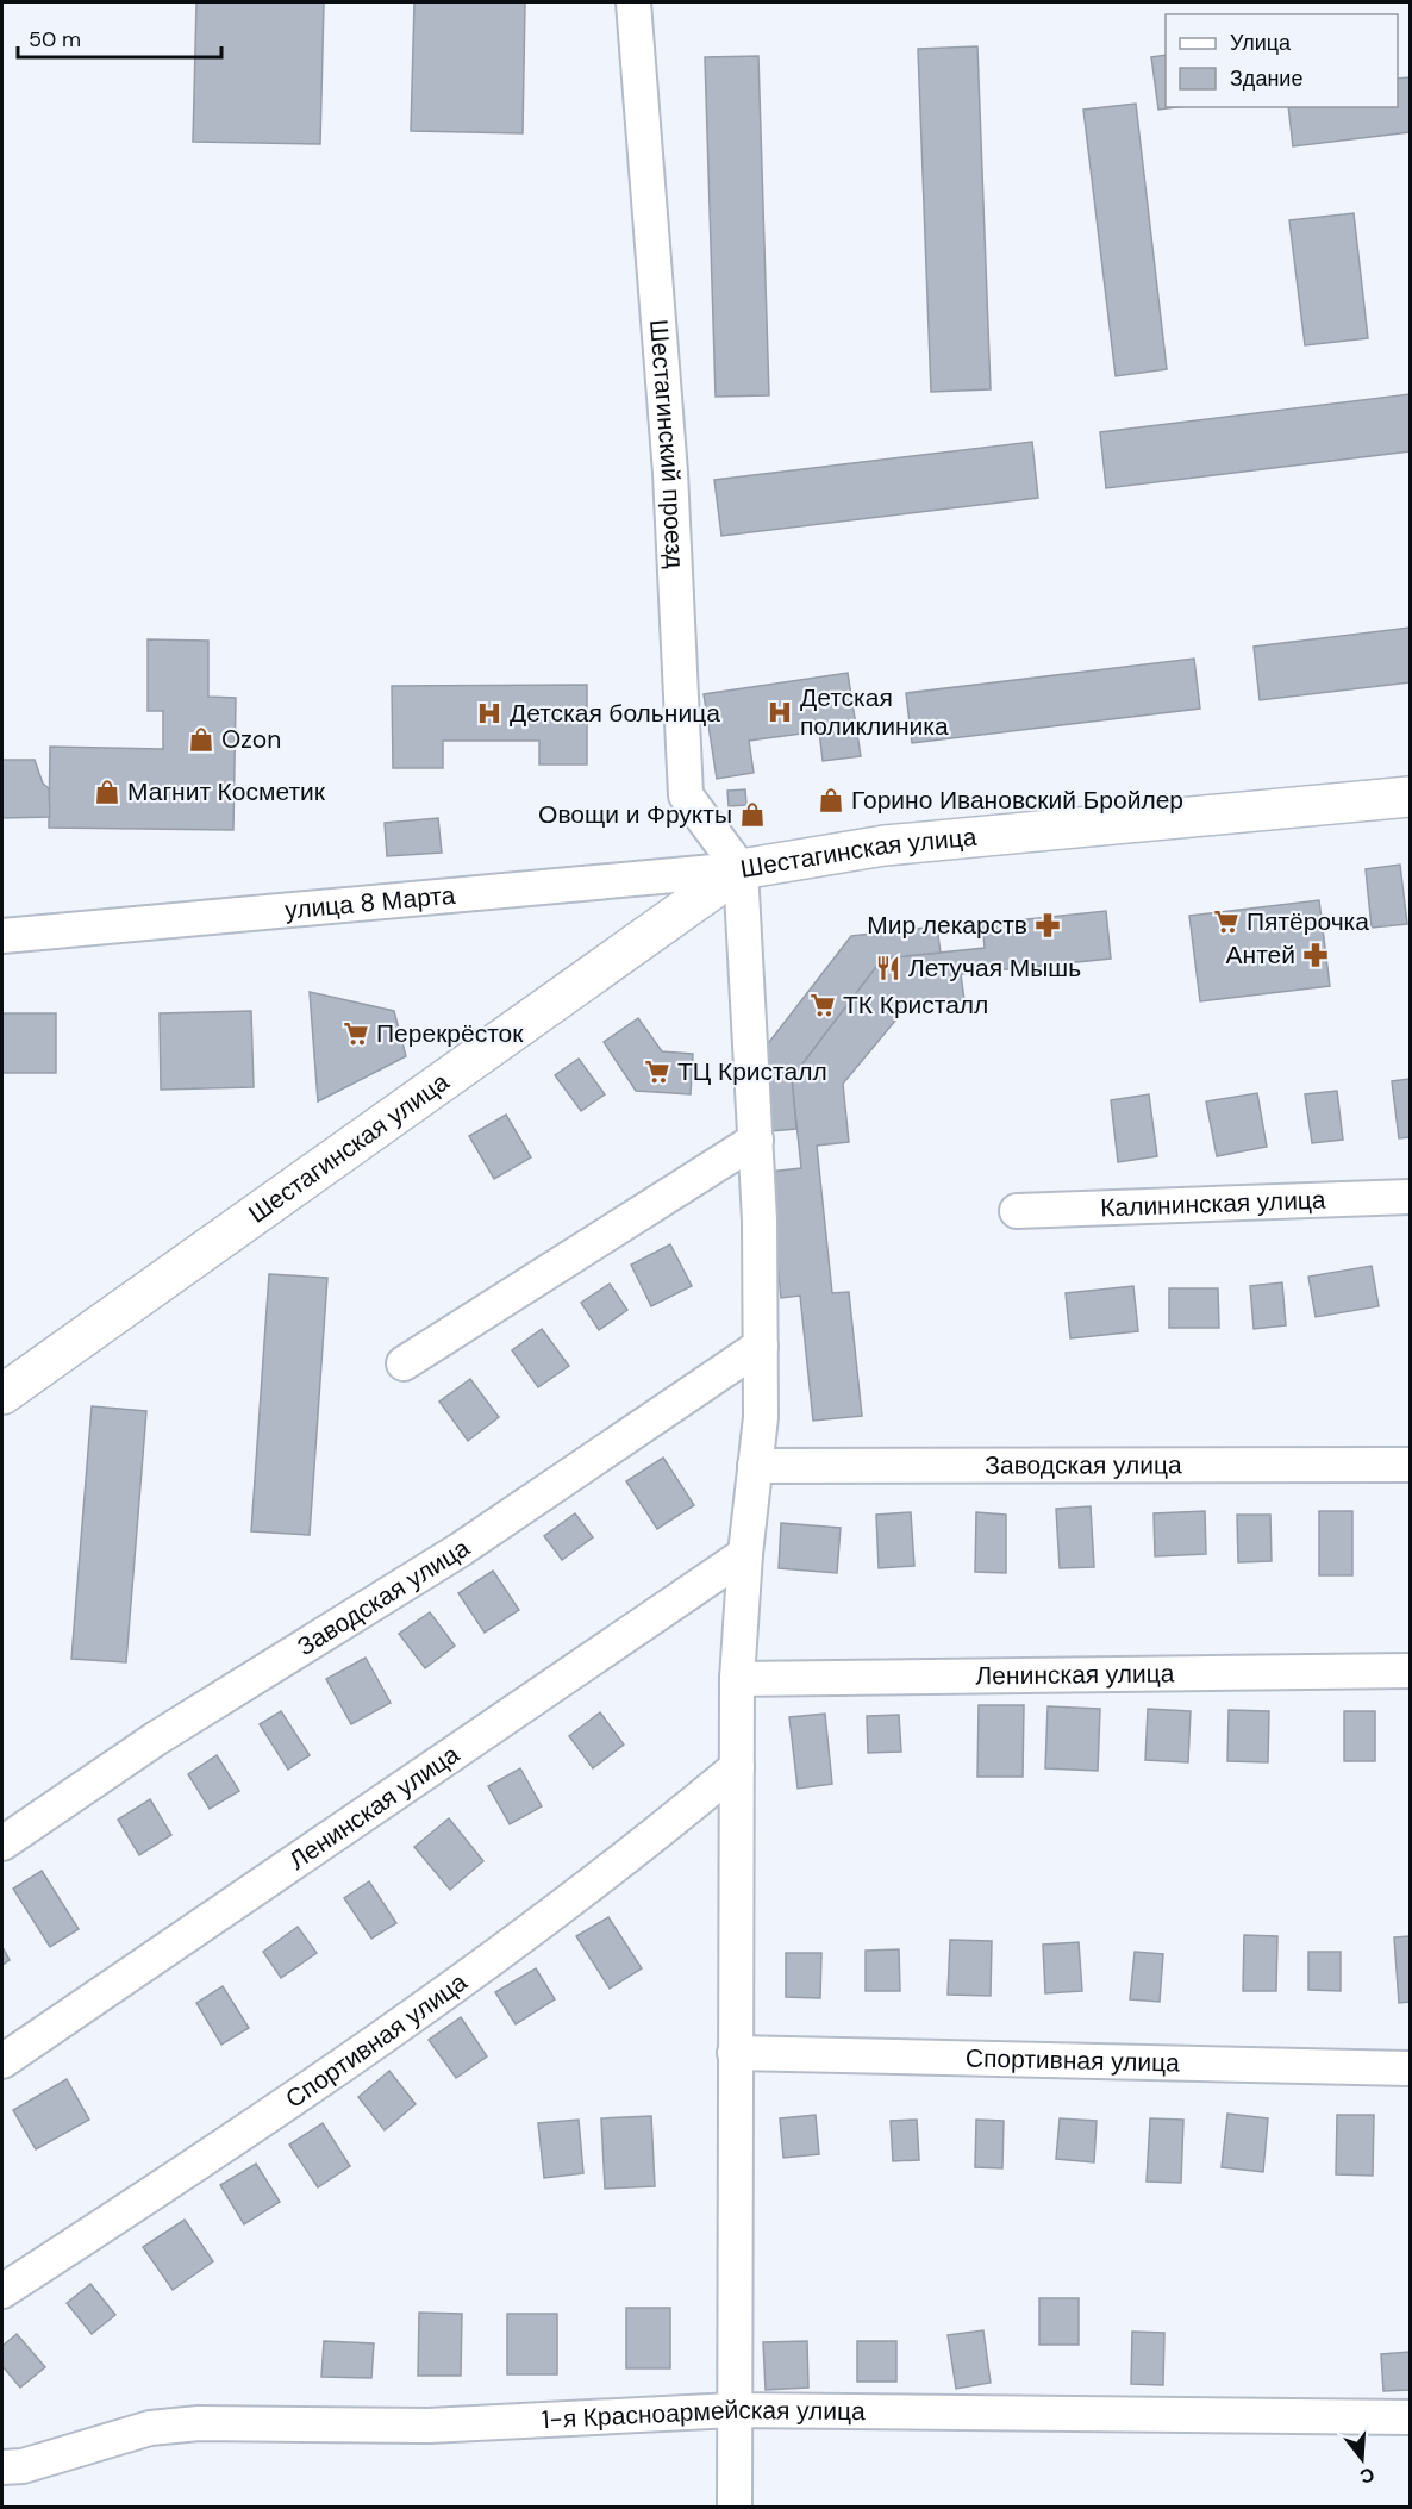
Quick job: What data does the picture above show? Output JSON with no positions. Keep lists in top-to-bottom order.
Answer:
{
  "streets": {
    "main road": ["Шестагинская улица"],
    "street": [
      "Шестагинский проезд",
      "улица 8 Марта",
      "Калининская улица",
      "Заводская улица",
      "Ленинская улица",
      "Спортивная улица",
      "1-я Красноармейская улица"
    ]
  },
  "crossings": [
    ["Шестагинский проезд", "Шестагинская улица"],
    ["Шестагинский проезд", "улица 8 Марта"],
    ["Шестагинская улица", "улица 8 Марта"]
  ],
  "places": {
    "hospital": ["Детская поликлиника", "Детская больница"],
    "shop": [
      "Ozon",
      "Магнит Косметик",
      "Горино Ивановский Бройлер",
      "Овощи и Фрукты"
    ],
    "supermarket": [
      "Пятёрочка",
      "ТК Кристалл",
      "Перекрёсток",
      "ТЦ Кристалл"
    ],
    "pharmacy": ["Мир лекарств", "Антей"],
    "restaurant": ["Летучая Мышь"]
  },
  "legend": ["Улица", "Здание"],
  "scale_bar": "50 m",
  "north": "bottom"
}
